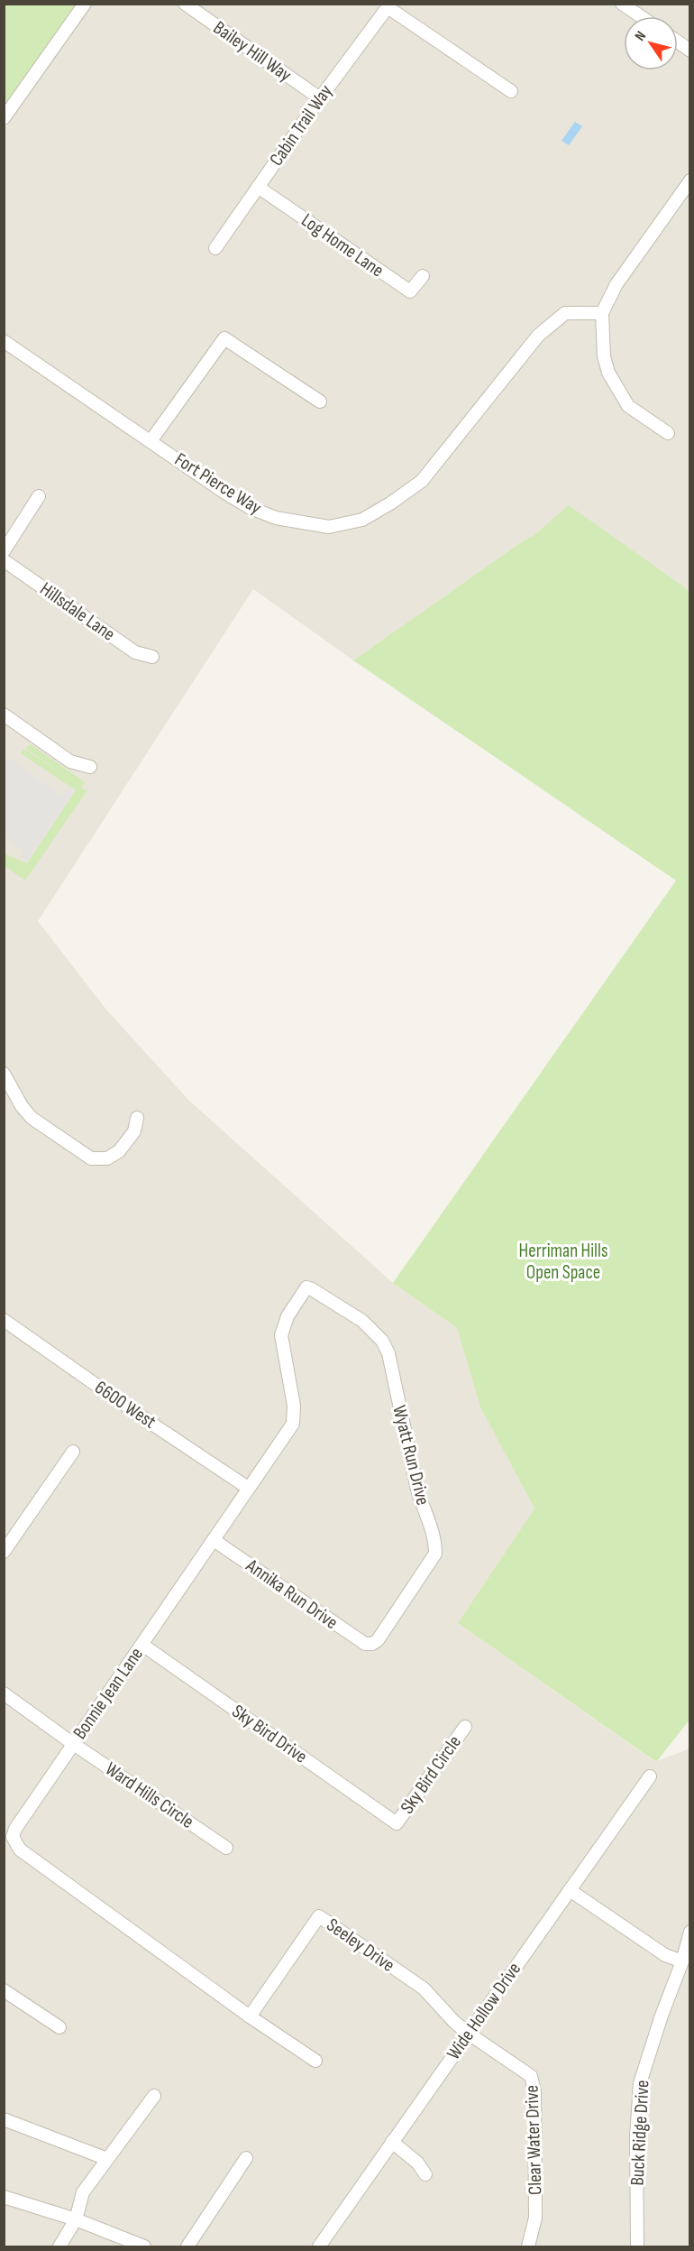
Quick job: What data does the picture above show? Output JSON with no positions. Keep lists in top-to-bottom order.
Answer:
{
  "streets": {
    "street": [
      "Bailey Hill Way",
      "Cabin Trail Way",
      "Log Home Lane",
      "Fort Pierce Way",
      "Hillsdale Lane",
      "6600 West",
      "Wyatt Run Drive",
      "Annika Run Drive",
      "Bonnie Jean Lane",
      "Sky Bird Drive",
      "Sky Bird Circle",
      "Ward Hills Circle",
      "Seeley Drive",
      "Wide Hollow Drive",
      "Buck Ridge Drive",
      "Clear Water Drive"
    ]
  },
  "crossings": [
    ["Bailey Hill Way", "Cabin Trail Way"],
    ["Cabin Trail Way", "Log Home Lane"],
    ["6600 West", "Bonnie Jean Lane"],
    ["Wyatt Run Drive", "Annika Run Drive"],
    ["Wyatt Run Drive", "Bonnie Jean Lane"],
    ["Annika Run Drive", "Bonnie Jean Lane"],
    ["Bonnie Jean Lane", "Sky Bird Drive"],
    ["Bonnie Jean Lane", "Ward Hills Circle"],
    ["Bonnie Jean Lane", "Seeley Drive"],
    ["Sky Bird Drive", "Sky Bird Circle"],
    ["Seeley Drive", "Wide Hollow Drive"],
    ["Seeley Drive", "Clear Water Drive"],
    ["Wide Hollow Drive", "Clear Water Drive"]
  ],
  "parks": ["Herriman Hills Open Space"],
  "north": "top left"
}
